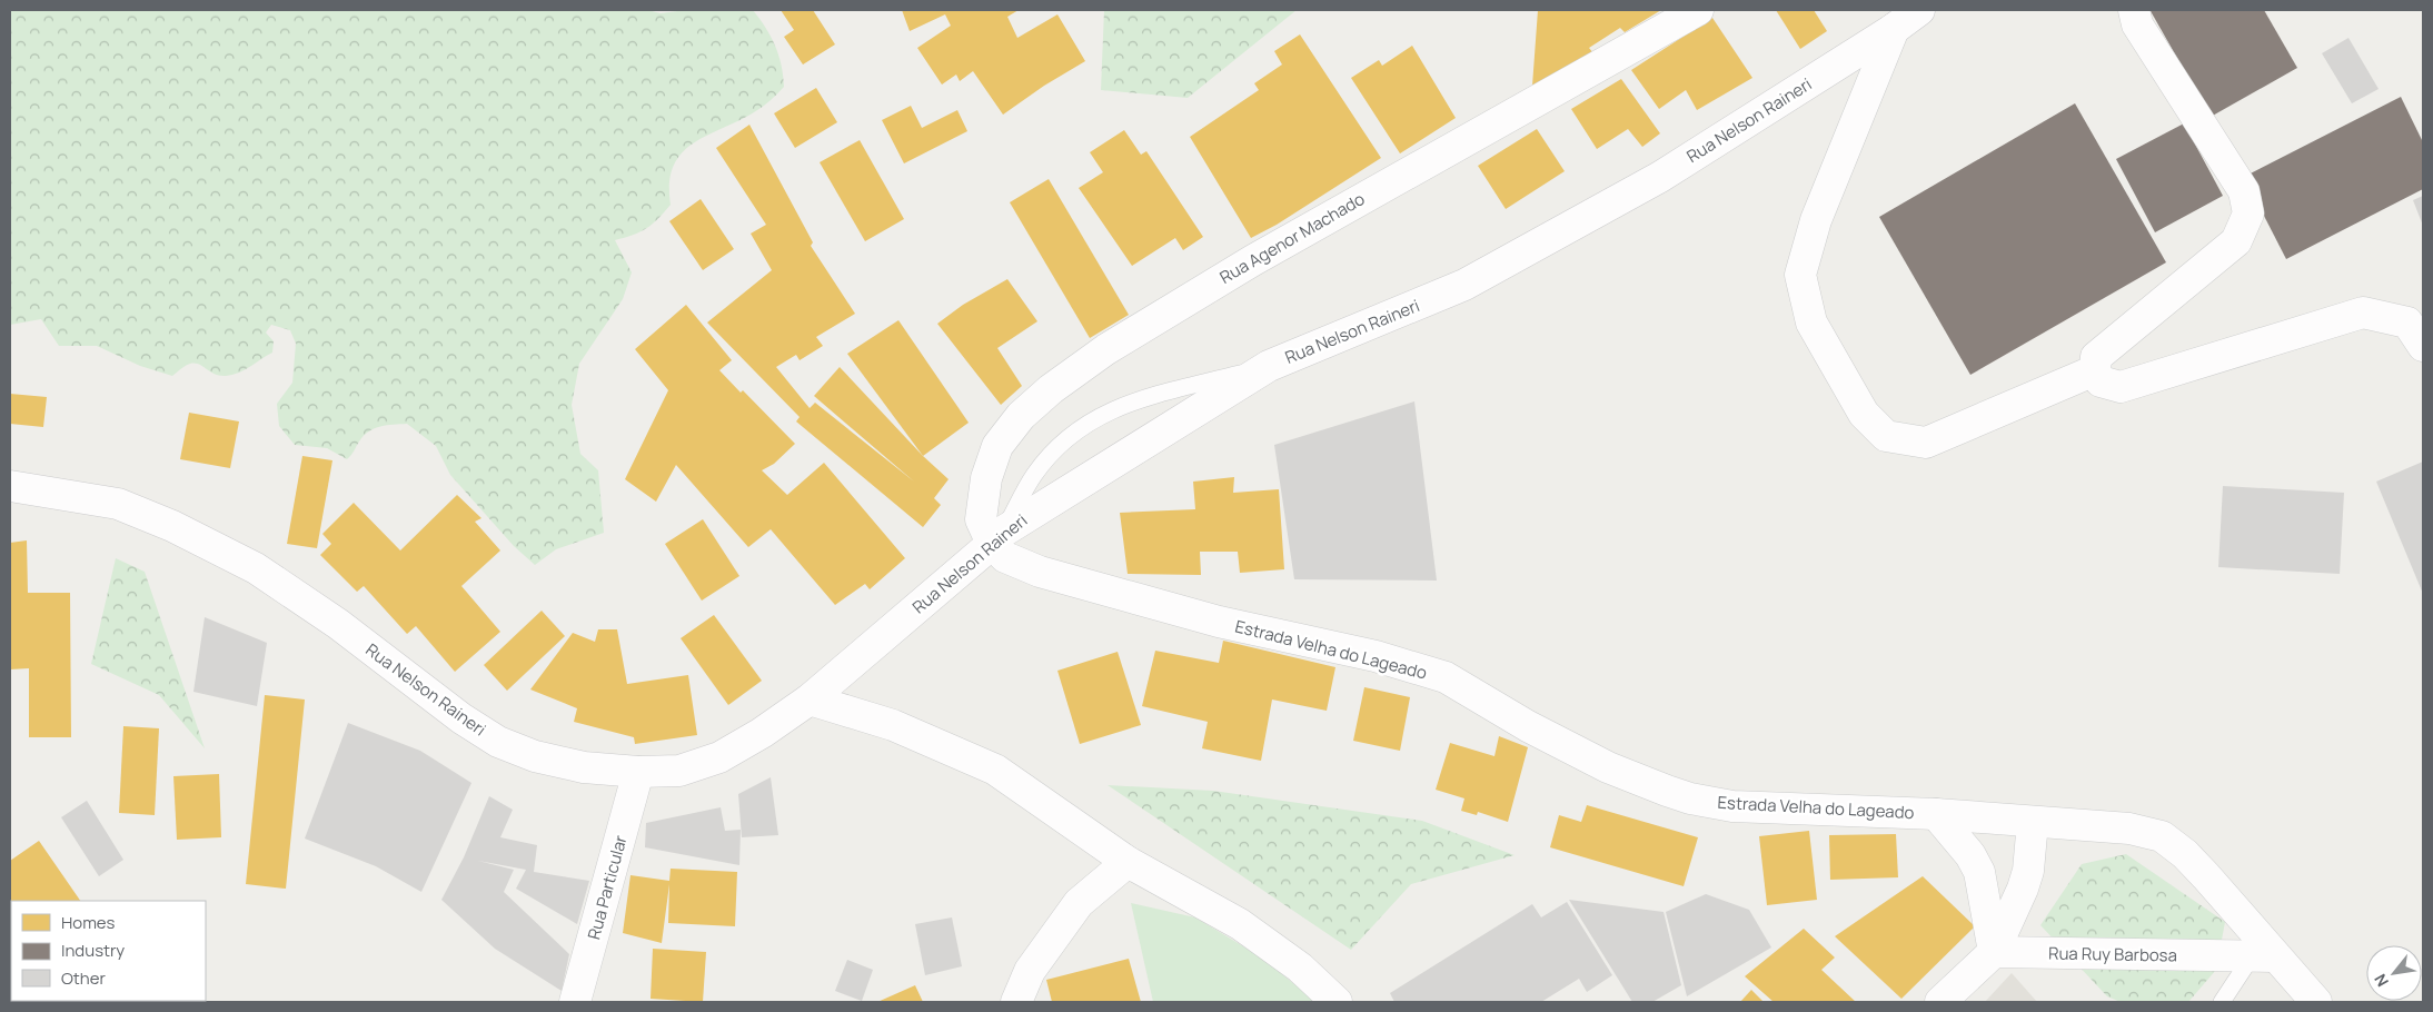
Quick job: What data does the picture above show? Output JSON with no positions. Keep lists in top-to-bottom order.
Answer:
{
  "streets": {
    "street": [
      "Rua Nelson Raineri",
      "Rua Agenor Machado",
      "Estrada Velha do Lageado",
      "Rua Particular",
      "Rua Ruy Barbosa"
    ]
  },
  "crossings": [
    ["Rua Nelson Raineri", "Rua Agenor Machado"],
    ["Rua Nelson Raineri", "Estrada Velha do Lageado"],
    ["Rua Nelson Raineri", "Rua Particular"],
    ["Rua Agenor Machado", "Estrada Velha do Lageado"],
    ["Estrada Velha do Lageado", "Rua Ruy Barbosa"]
  ],
  "legend": ["Homes", "Industry", "Other"],
  "north": "bottom left"
}
